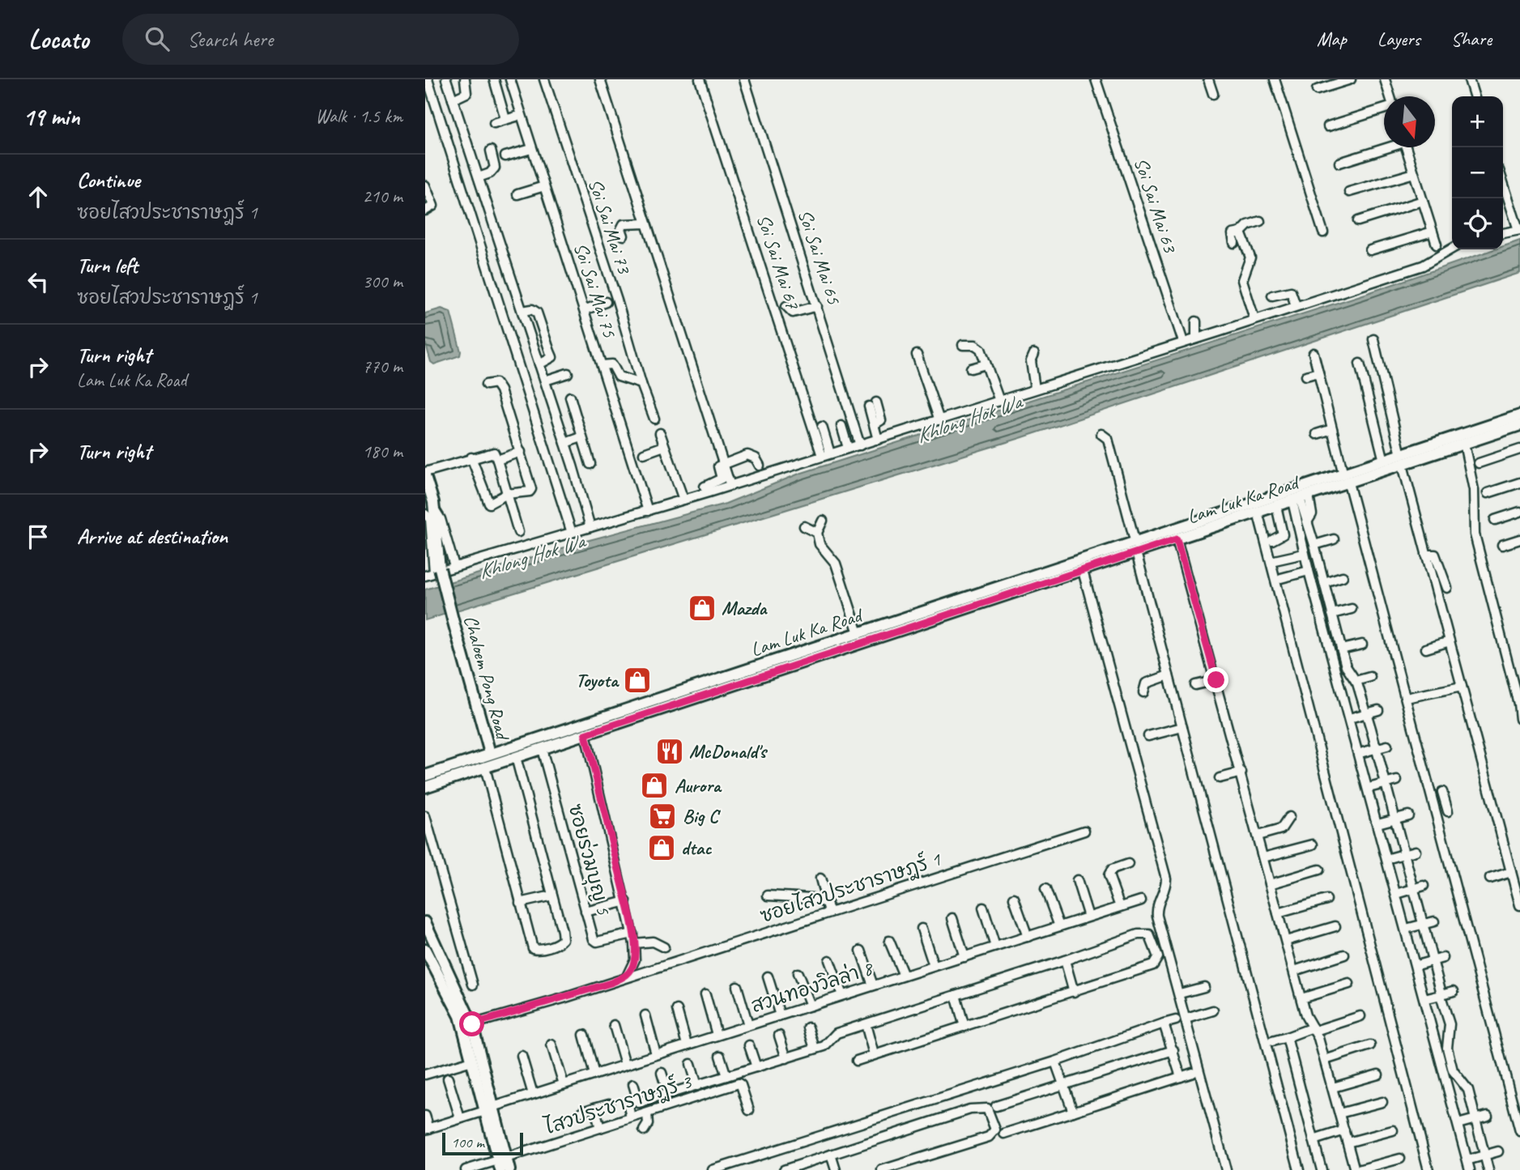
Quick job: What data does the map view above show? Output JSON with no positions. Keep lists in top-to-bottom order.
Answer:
{
  "streets": {
    "main road": ["Lam Luk Ka Road", "Chaloem Pong Road"],
    "street": [
      "Soi Sai Mai 63",
      "Soi Sai Mai 73",
      "Soi Sai Mai 65",
      "Soi Sai Mai 67",
      "Soi Sai Mai 75",
      "ซอยร่วมบุญ 5",
      "ซอยไสวประชาราษฎร์ 1",
      "สวนทองวิลล่า 8",
      "ไสวประชาราษฎร์ 3"
    ]
  },
  "crossings": [
    ["Lam Luk Ka Road", "Chaloem Pong Road"],
    ["Lam Luk Ka Road", "ซอยร่วมบุญ 5"]
  ],
  "water": ["Khlong Hok Wa"],
  "places": {
    "shop": [
      "Mazda",
      "Toyota",
      "Aurora",
      "dtac"
    ],
    "restaurant": ["McDonald's"],
    "supermarket": ["Big C"]
  },
  "scale_bar": "100 m",
  "north": "bottom",
  "page": {
    "header": "Locato",
    "search": "Search here",
    "nav": ["Map", "Layers", "Share"],
    "heading": ["19 min", "Walk · 1.5 km"],
    "map_buttons": ["+", "−"],
    "list": [
      ["Continue", "ซอยไสวประชาราษฎร์ 1", "210 m"],
      ["Turn left", "ซอยไสวประชาราษฎร์ 1", "300 m"],
      ["Turn right", "Lam Luk Ka Road", "770 m"],
      ["Turn right", "180 m"],
      "Arrive at destination"
    ],
    "scale": "100 m"
  }
}
